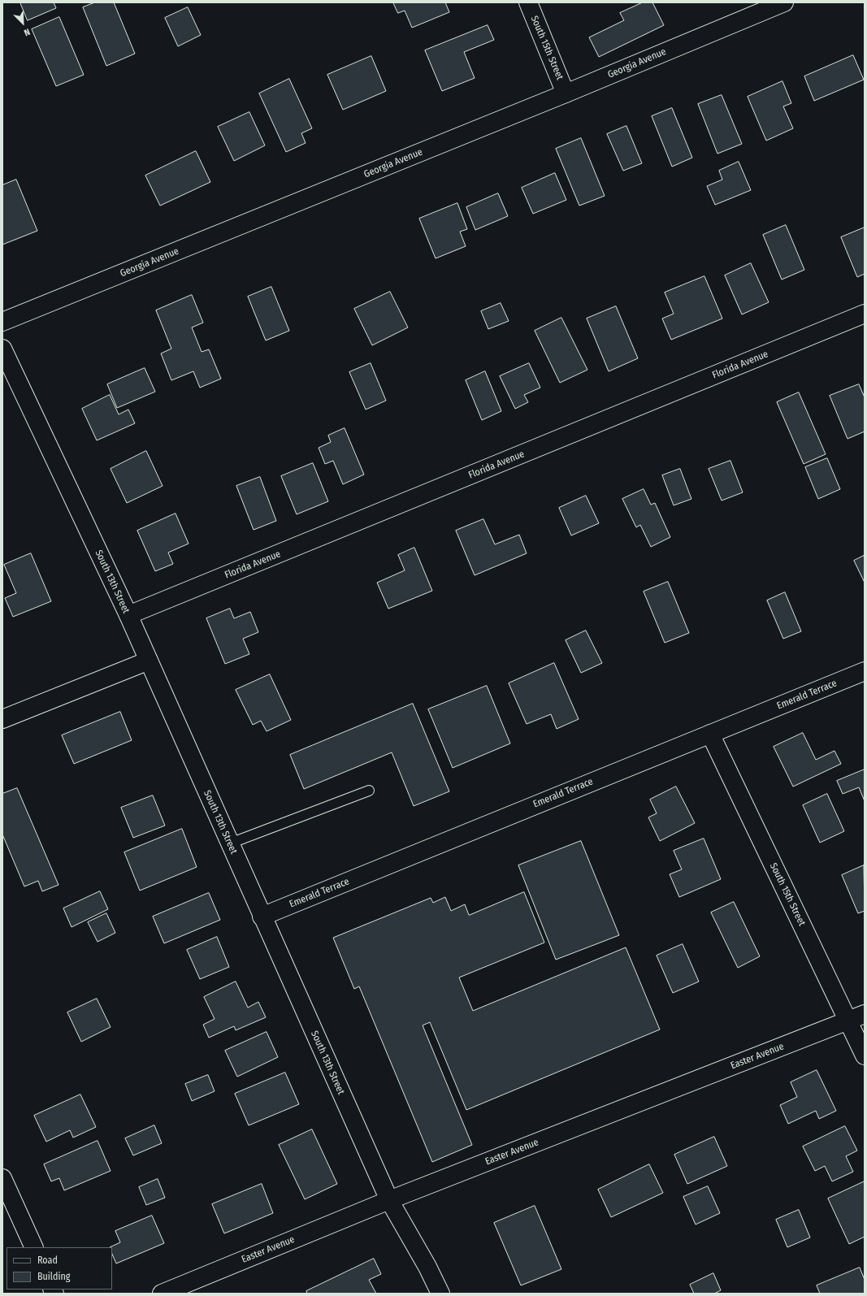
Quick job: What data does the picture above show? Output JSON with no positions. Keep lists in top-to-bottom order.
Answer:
{
  "streets": {
    "street": [
      "South 15th Street",
      "Georgia Avenue",
      "Florida Avenue",
      "South 13th Street",
      "Emerald Terrace",
      "Easter Avenue"
    ]
  },
  "crossings": [
    ["South 15th Street", "Georgia Avenue"],
    ["South 15th Street", "Emerald Terrace"],
    ["South 15th Street", "Easter Avenue"],
    ["Florida Avenue", "South 13th Street"],
    ["South 13th Street", "Emerald Terrace"],
    ["South 13th Street", "Easter Avenue"]
  ],
  "legend": ["Road", "Building"],
  "north": "bottom right"
}
